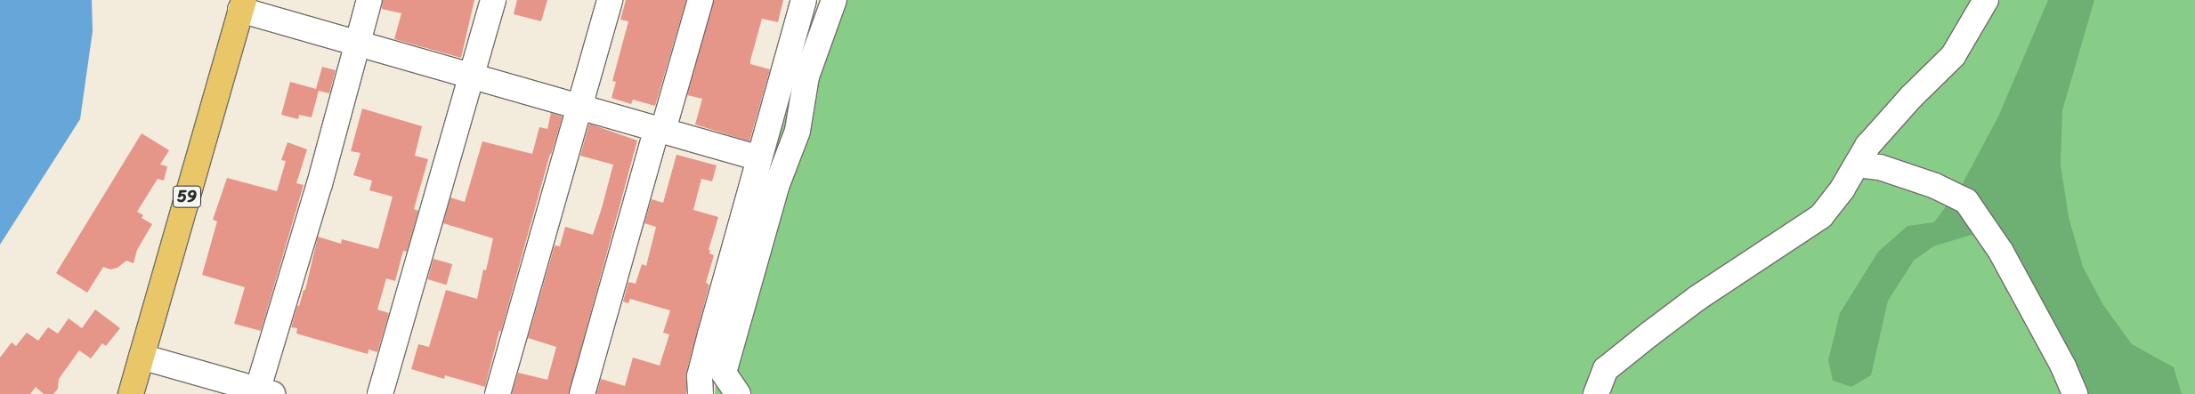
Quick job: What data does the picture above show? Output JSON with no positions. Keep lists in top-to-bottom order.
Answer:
{
  "streets": {
    "main road": ["59"]
  }
}
